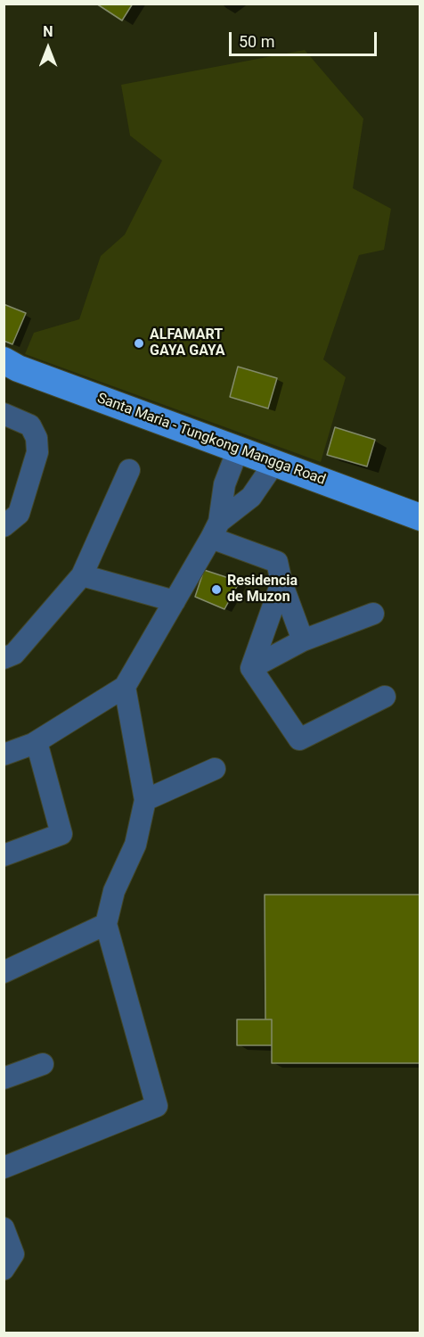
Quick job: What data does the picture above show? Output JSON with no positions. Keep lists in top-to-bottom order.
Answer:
{
  "streets": {
    "main road": ["Santa Maria - Tungkong Mangga Road"]
  },
  "places": ["ALFAMART GAYA GAYA", "Residencia de Muzon"],
  "scale_bar": "50 m",
  "north": "top"
}
